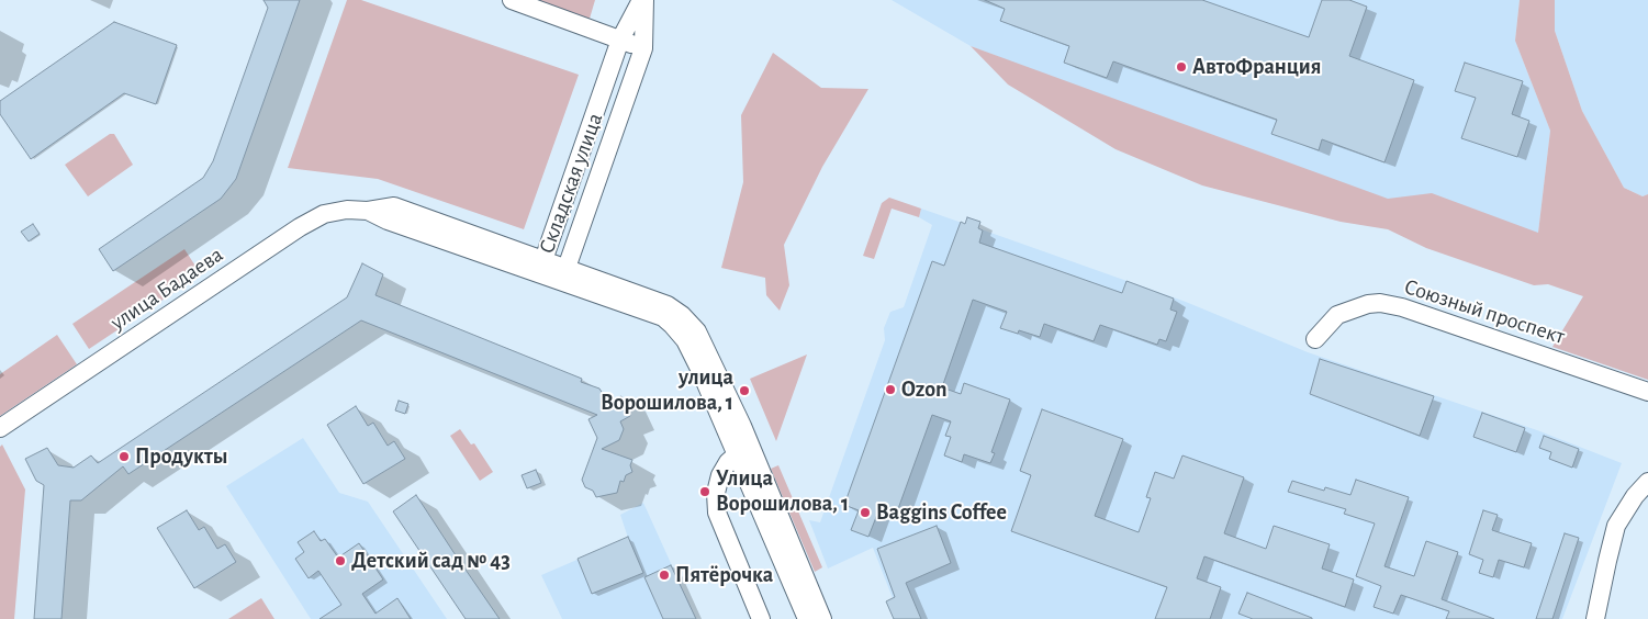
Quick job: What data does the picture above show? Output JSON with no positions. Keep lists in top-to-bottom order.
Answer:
{
  "streets": {
    "street": ["Складская улица", "улица Бадаева", "Союзный проспект"]
  },
  "crossings": [
    ["Складская улица", "улица Бадаева"]
  ],
  "places": [
    "АвтоФранция",
    "Ozon",
    "улица Ворошилова, 1",
    "Продукты",
    "Улица Ворошилова, 1",
    "Baggins Coffee",
    "Детский сад № 43",
    "Пятёрочка"
  ]
}
